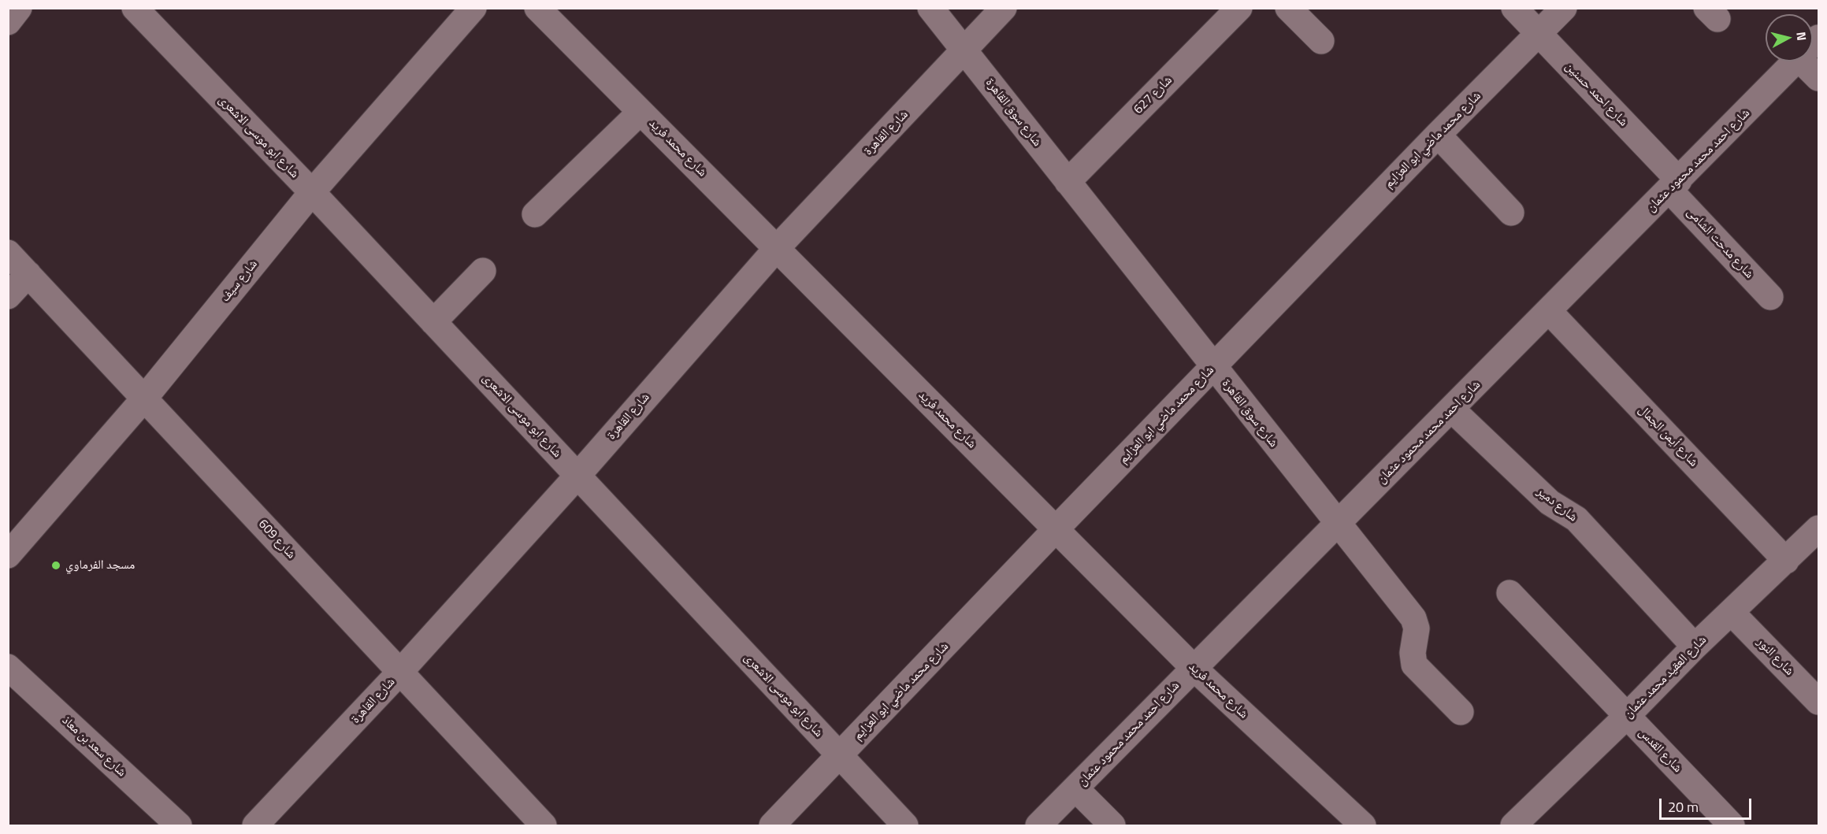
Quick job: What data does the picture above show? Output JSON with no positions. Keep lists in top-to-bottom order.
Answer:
{
  "streets": {
    "street": [
      "شارع احمد حسنين",
      "شارع 627",
      "شارع سوق القاهرة",
      "شارع القاهرة",
      "شارع ابو موسى الاشعرى",
      "شارع محمد ماضي ابو العزايم",
      "شارع محمد فريد",
      "شارع احمد محمد محمود عثمان",
      "شارع مدحت الشامى",
      "شارع سيف",
      "شارع أيمن الجمال",
      "شارع دمير",
      "شارع 609",
      "شارع النور",
      "شارع العقيد محمد عثمان",
      "شارع سعد بن معاذ",
      "شارع القدس"
    ]
  },
  "crossings": [
    ["شارع احمد حسنين", "شارع محمد ماضي ابو العزايم"],
    ["شارع احمد حسنين", "شارع احمد محمد محمود عثمان"],
    ["شارع احمد حسنين", "شارع مدحت الشامى"],
    ["شارع 627", "شارع سوق القاهرة"],
    ["شارع سوق القاهرة", "شارع القاهرة"],
    ["شارع سوق القاهرة", "شارع محمد ماضي ابو العزايم"],
    ["شارع سوق القاهرة", "شارع احمد محمد محمود عثمان"],
    ["شارع القاهرة", "شارع ابو موسى الاشعرى"],
    ["شارع القاهرة", "شارع محمد فريد"],
    ["شارع القاهرة", "شارع 609"],
    ["شارع ابو موسى الاشعرى", "شارع محمد ماضي ابو العزايم"],
    ["شارع ابو موسى الاشعرى", "شارع سيف"],
    ["شارع محمد ماضي ابو العزايم", "شارع محمد فريد"],
    ["شارع محمد فريد", "شارع احمد محمد محمود عثمان"],
    ["شارع احمد محمد محمود عثمان", "شارع مدحت الشامى"],
    ["شارع احمد محمد محمود عثمان", "شارع أيمن الجمال"],
    ["شارع احمد محمد محمود عثمان", "شارع دمير"],
    ["شارع سيف", "شارع 609"],
    ["شارع أيمن الجمال", "شارع العقيد محمد عثمان"],
    ["شارع دمير", "شارع العقيد محمد عثمان"],
    ["شارع النور", "شارع العقيد محمد عثمان"],
    ["شارع العقيد محمد عثمان", "شارع القدس"]
  ],
  "places": ["مسجد الفرماوي"],
  "scale_bar": "20 m",
  "north": "right"
}
